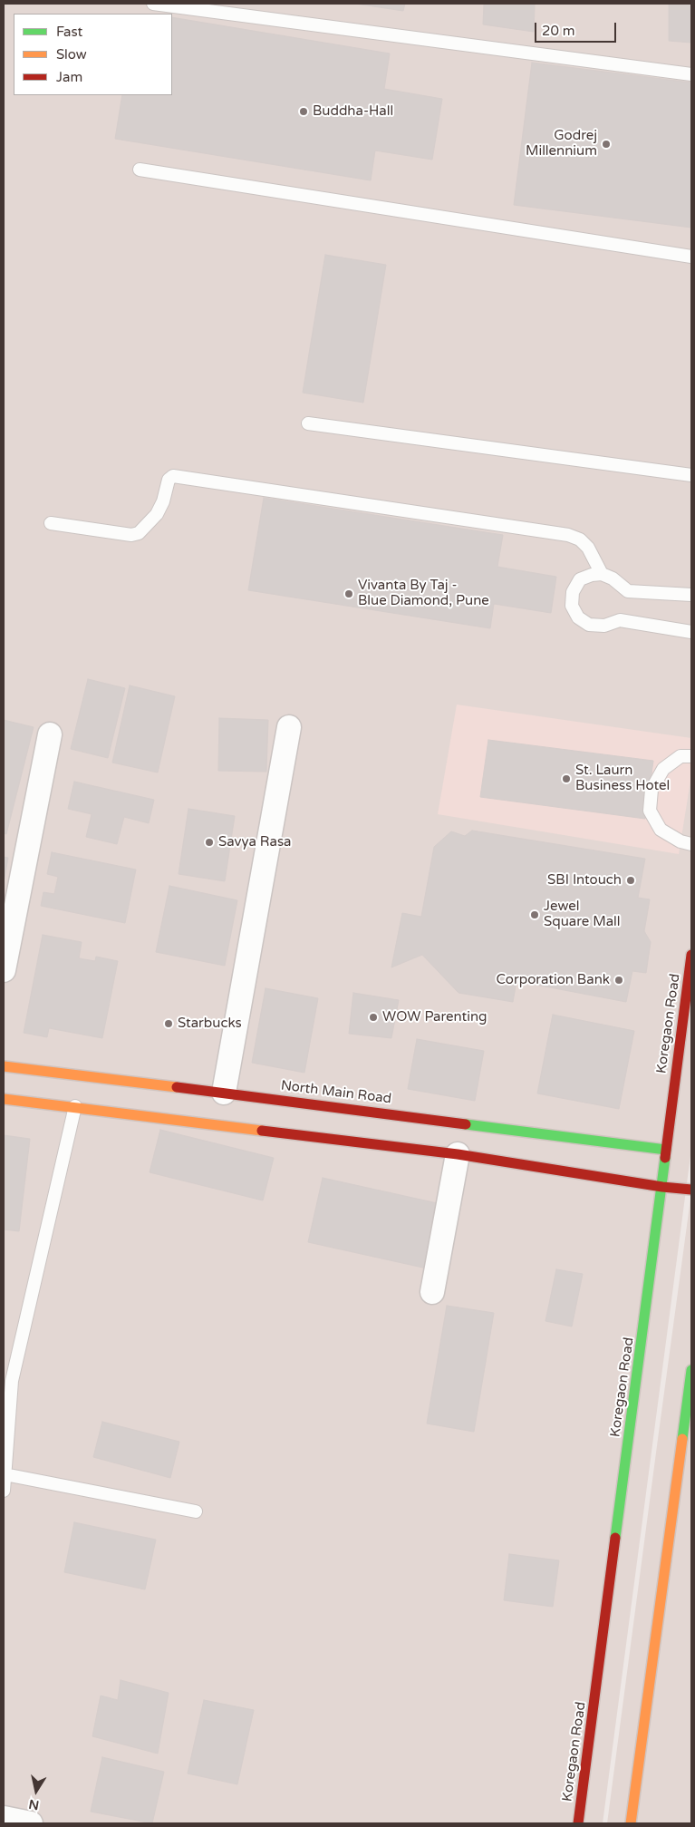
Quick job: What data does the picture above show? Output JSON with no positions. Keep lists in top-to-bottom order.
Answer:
{
  "streets": {
    "main road": ["Koregaon Road", "North Main Road"]
  },
  "crossings": [
    ["Koregaon Road", "North Main Road"]
  ],
  "places": [
    "Buddha-Hall",
    "Godrej Millennium",
    "Vivanta By Taj - Blue Diamond, Pune",
    "St. Laurn Business Hotel",
    "Savya Rasa",
    "SBI Intouch",
    "Jewel Square Mall",
    "Corporation Bank",
    "WOW Parenting",
    "Starbucks"
  ],
  "legend": ["Fast", "Slow", "Jam"],
  "scale_bar": "20 m",
  "north": "bottom"
}
